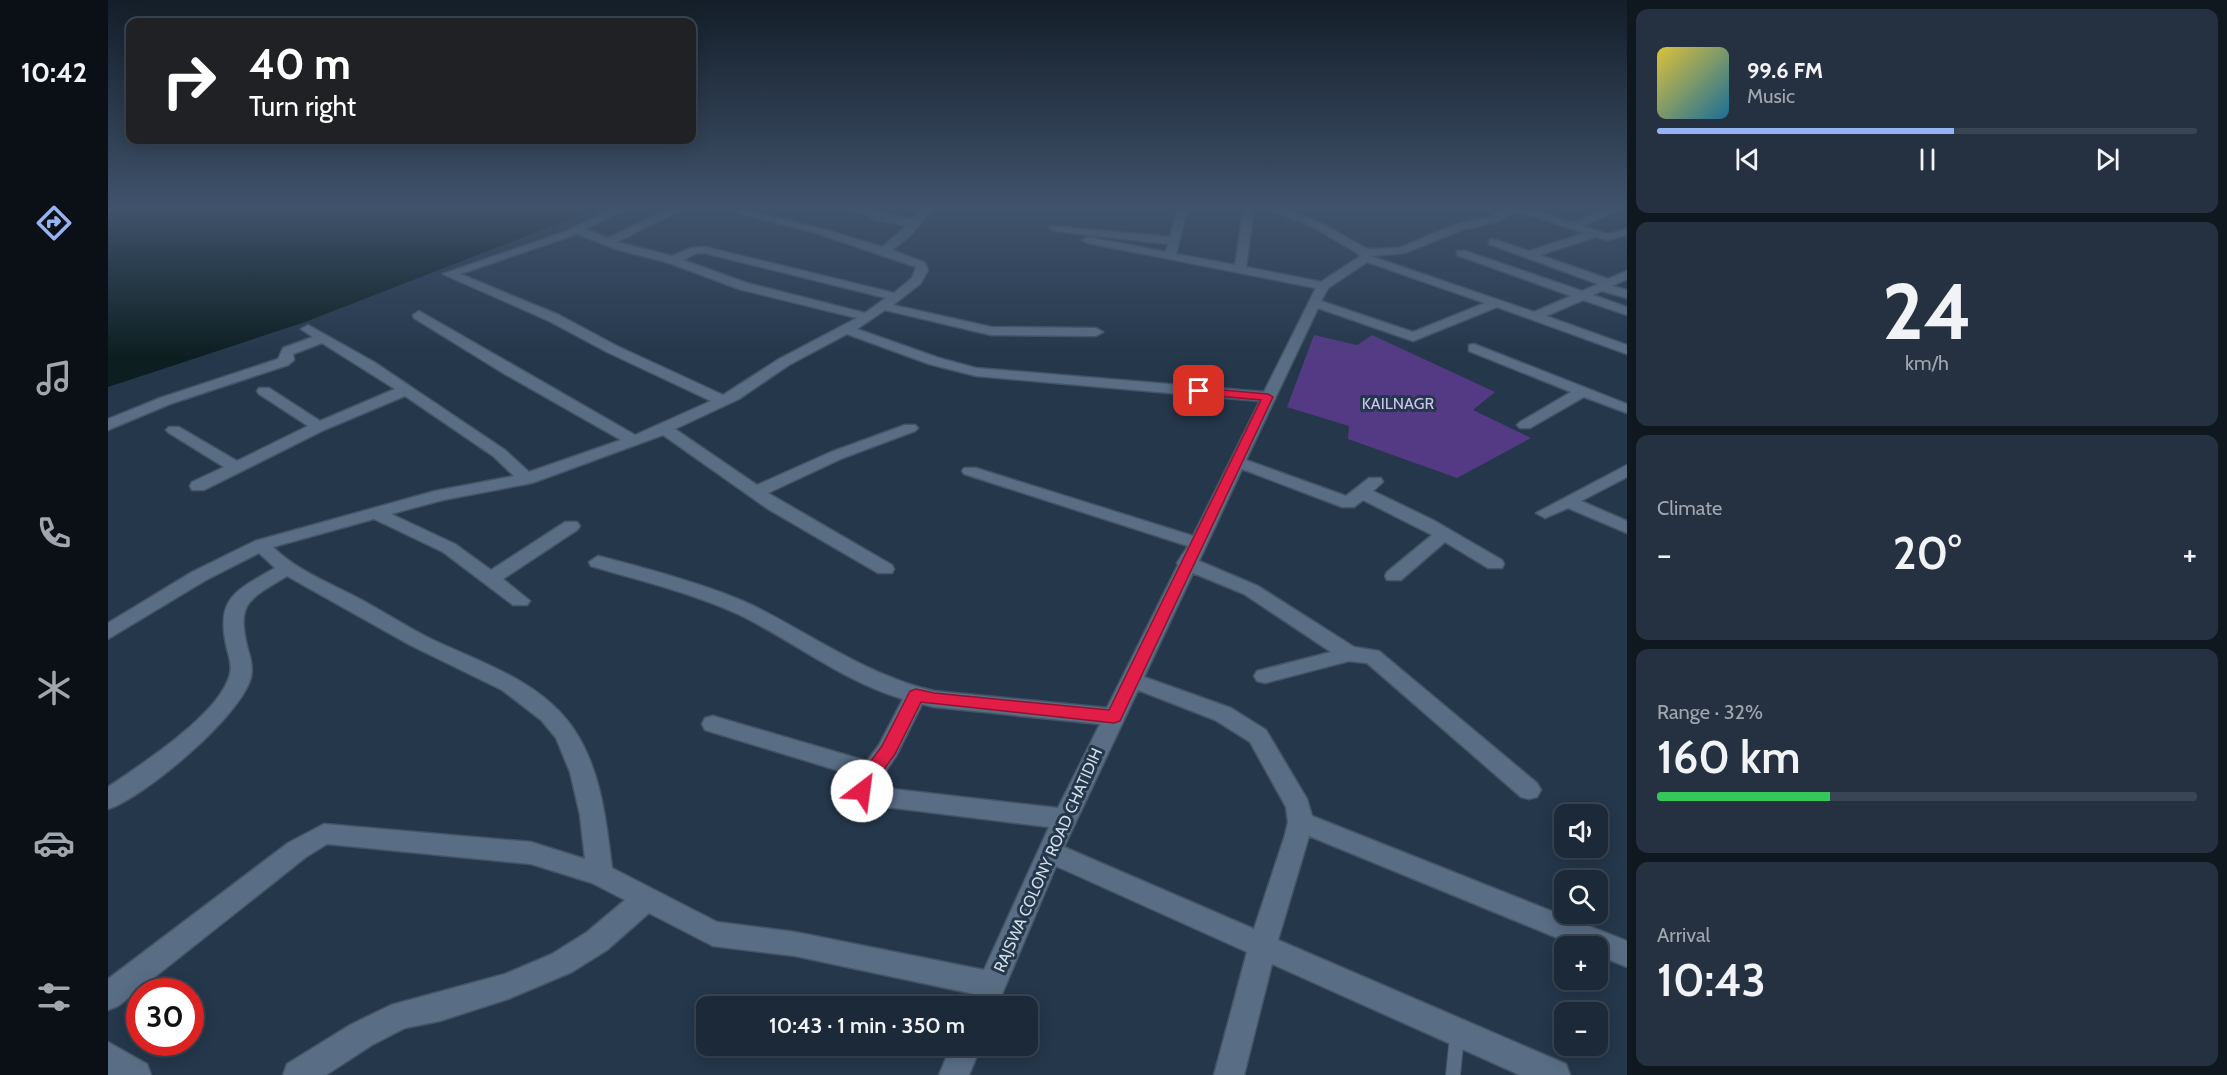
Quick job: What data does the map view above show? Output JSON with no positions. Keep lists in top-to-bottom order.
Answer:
{
  "streets": {
    "street": ["RAJSWA COLONY ROAD CHATIDIH"]
  },
  "parks": ["KAILNAGR"],
  "page": {
    "tabs": "10:42",
    "turn": ["40 m", "Turn right"],
    "song": ["99.6 FM", "Music"],
    "tile": [
      ["24", "km/h"],
      "Climate",
      ["Range · 32%", "160 km"],
      ["Arrival", "10:43"]
    ],
    "heat": ["−", "20°", "+"],
    "map_buttons": ["+", "−"],
    "limit": "30",
    "trip": "10:43 · 1 min · 350 m"
  }
}
